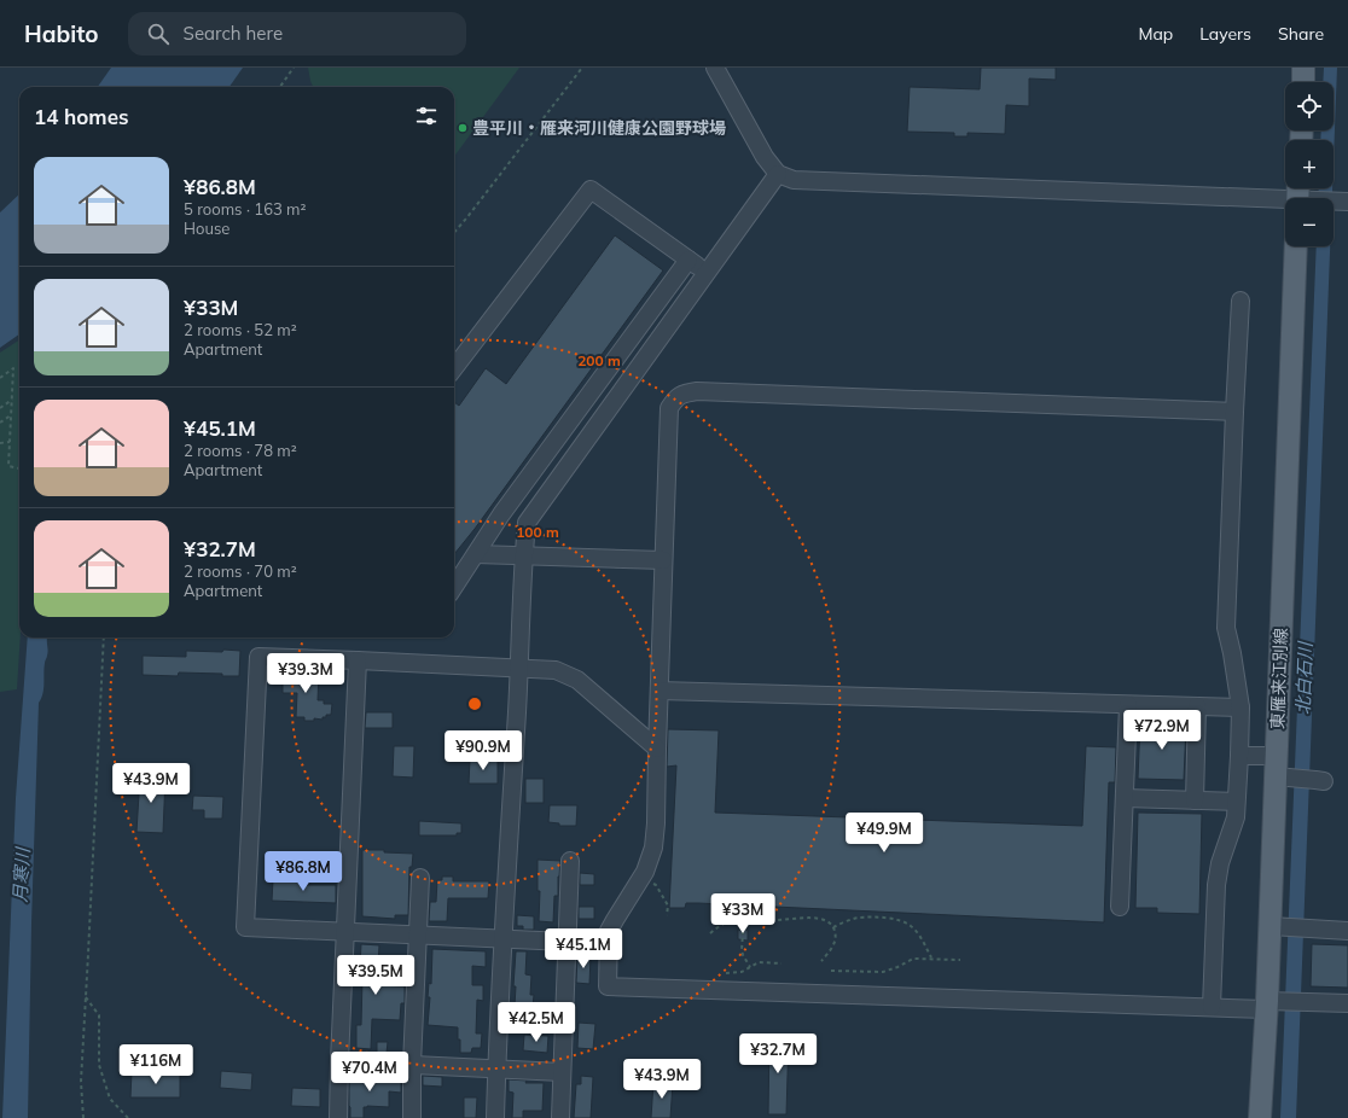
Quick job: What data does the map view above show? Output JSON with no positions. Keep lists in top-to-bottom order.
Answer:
{
  "streets": {
    "main road": ["東雁来江別線"]
  },
  "water": ["北白石川", "月寒川"],
  "places": ["豊平川・雁来河川健康公園野球場"],
  "page": {
    "header": "Habito",
    "search": "Search here",
    "nav": ["Map", "Layers", "Share"],
    "map_buttons": ["+", "−"],
    "heading": "14 homes",
    "list": [
      {
        "name": "¥86.8M",
        "note": "5 rooms · 163 m² · House"
      },
      {
        "name": "¥33M",
        "note": "2 rooms · 52 m² · Apartment"
      },
      {
        "name": "¥45.1M",
        "note": "2 rooms · 78 m² · Apartment"
      },
      {
        "name": "¥32.7M",
        "note": "2 rooms · 70 m² · Apartment"
      }
    ],
    "price": [
      "¥39.3M",
      "¥72.9M",
      "¥90.9M",
      "¥43.9M",
      "¥49.9M",
      "¥86.8M",
      "¥33M",
      "¥45.1M",
      "¥39.5M",
      "¥42.5M",
      "¥32.7M",
      "¥116M",
      "¥70.4M",
      "¥43.9M"
    ]
  },
  "rings": ["200 m", "100 m"]
}
